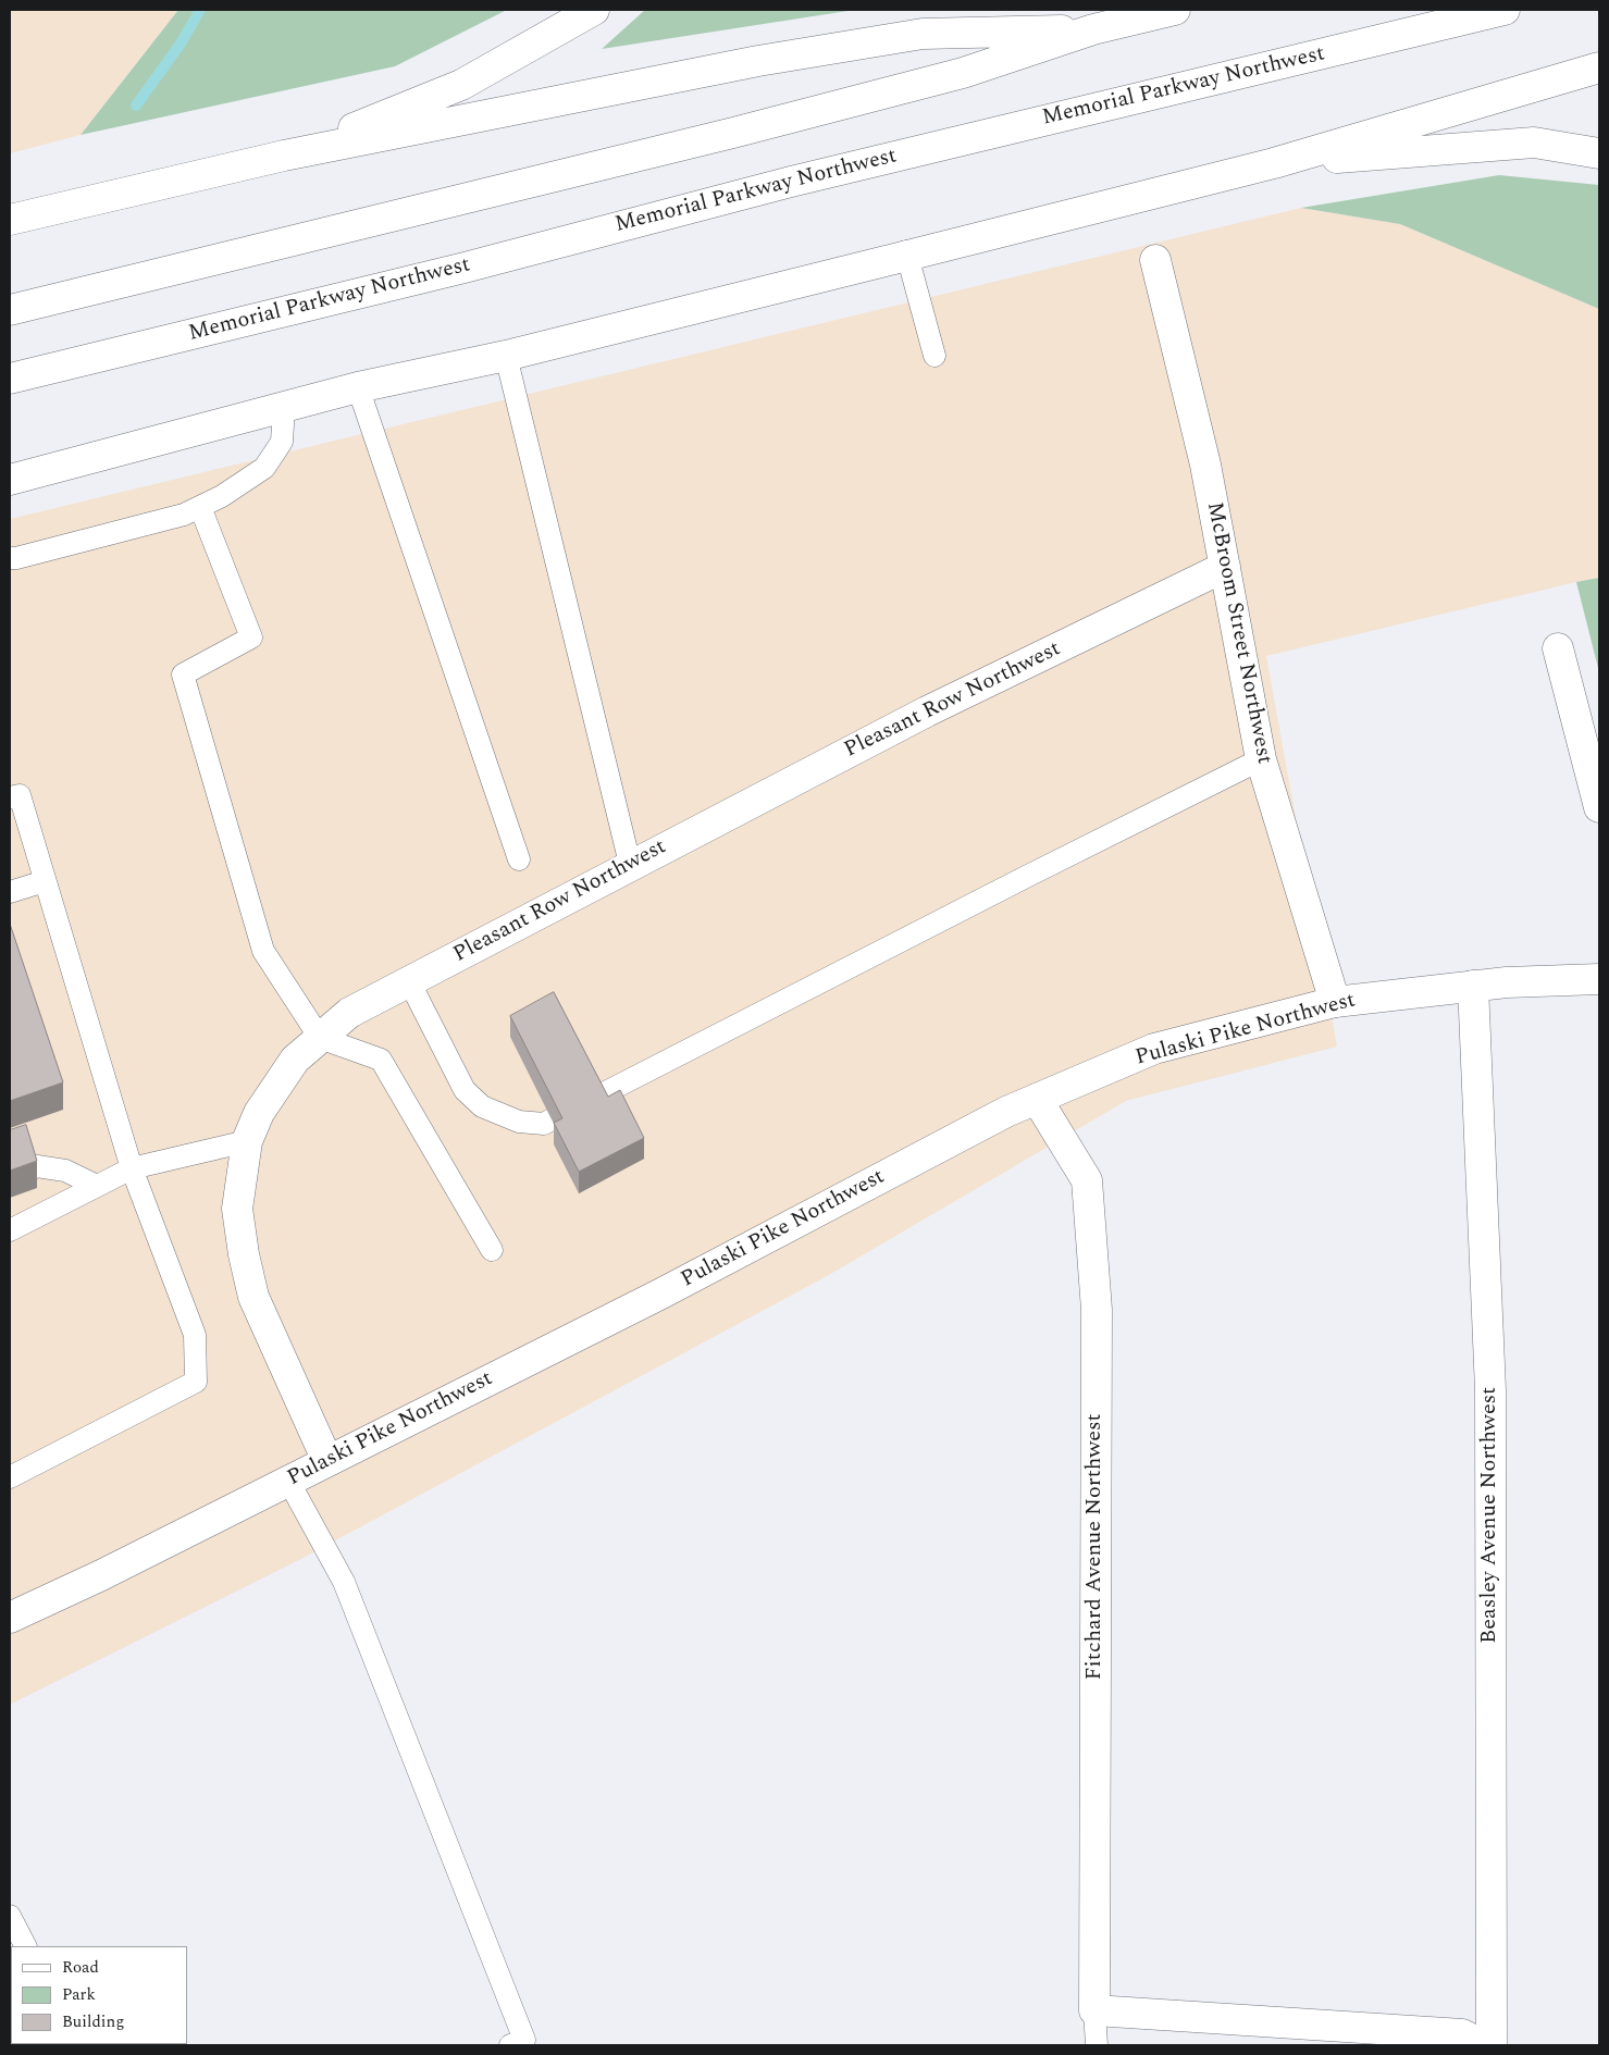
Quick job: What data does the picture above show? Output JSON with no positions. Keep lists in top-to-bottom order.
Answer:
{
  "streets": {
    "main road": [
      "Memorial Parkway Northwest",
      "McBroom Street Northwest",
      "Pleasant Row Northwest",
      "Pulaski Pike Northwest",
      "Beasley Avenue Northwest",
      "Fitchard Avenue Northwest"
    ]
  },
  "crossings": [
    ["McBroom Street Northwest", "Pleasant Row Northwest"],
    ["McBroom Street Northwest", "Pulaski Pike Northwest"],
    ["Pleasant Row Northwest", "Pulaski Pike Northwest"],
    ["Pulaski Pike Northwest", "Beasley Avenue Northwest"],
    ["Pulaski Pike Northwest", "Fitchard Avenue Northwest"]
  ],
  "legend": ["Road", "Park", "Building"]
}
